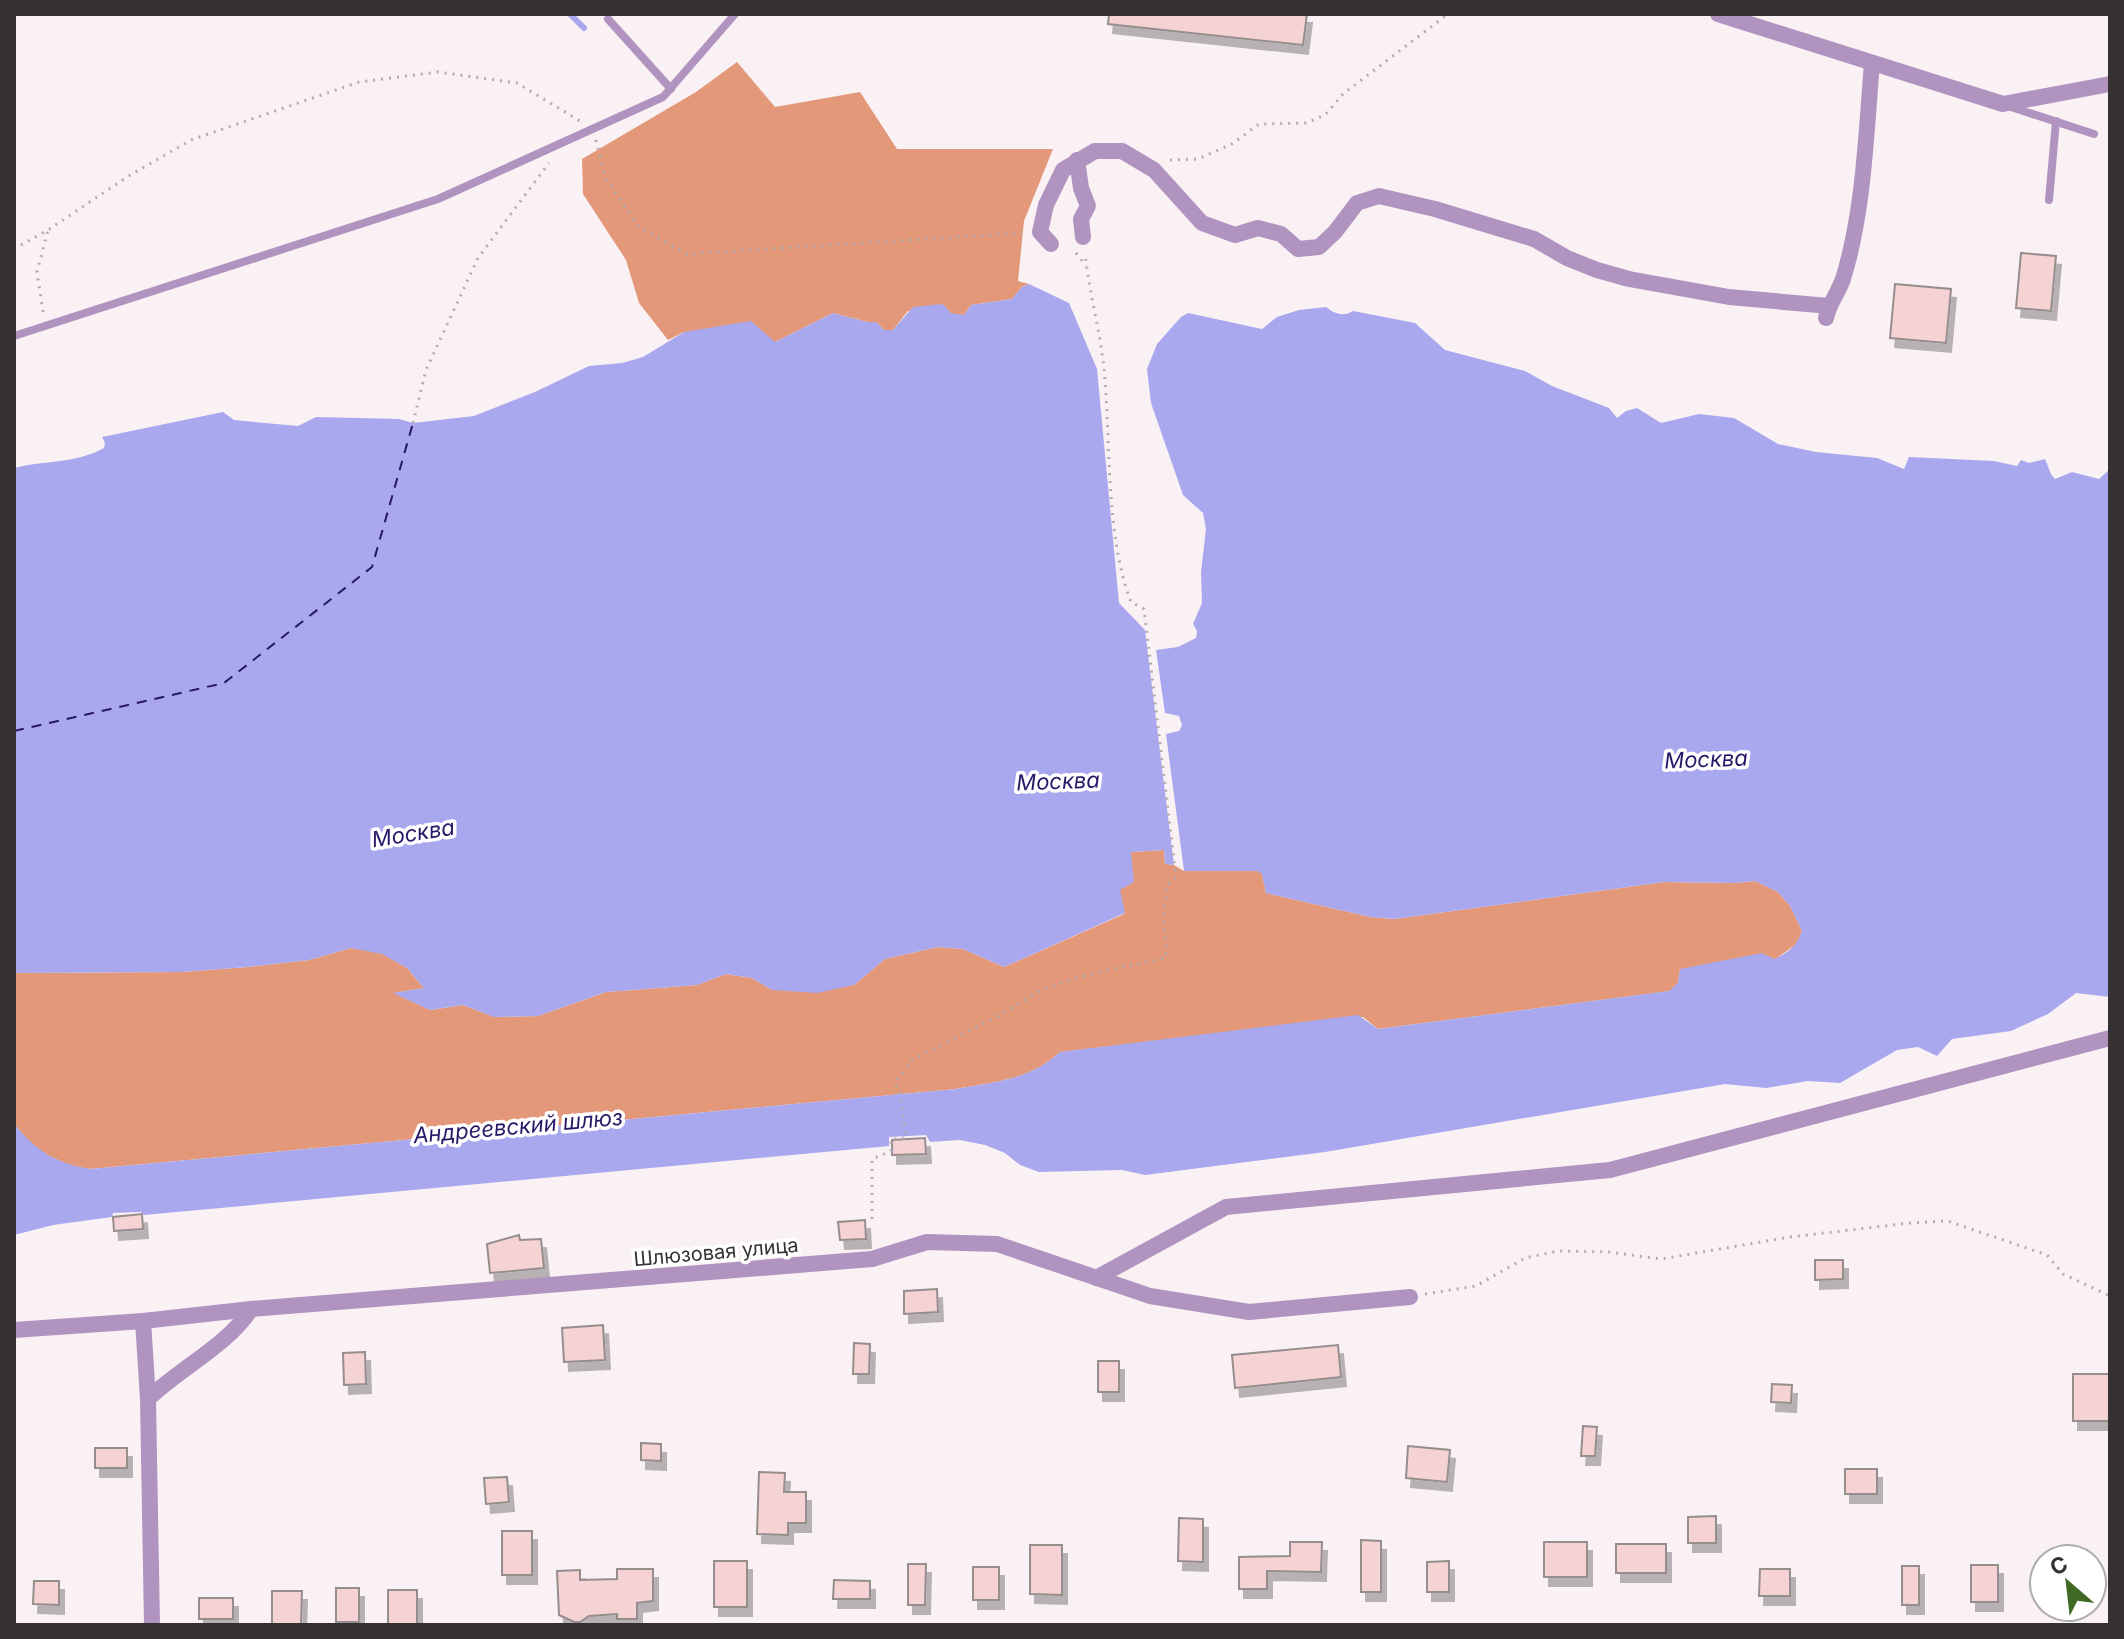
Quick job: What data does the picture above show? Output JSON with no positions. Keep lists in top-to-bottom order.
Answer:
{
  "streets": {
    "street": ["Шлюзовая улица"]
  },
  "water": ["Москва", "Андреевский шлюз"],
  "north": "top left"
}
